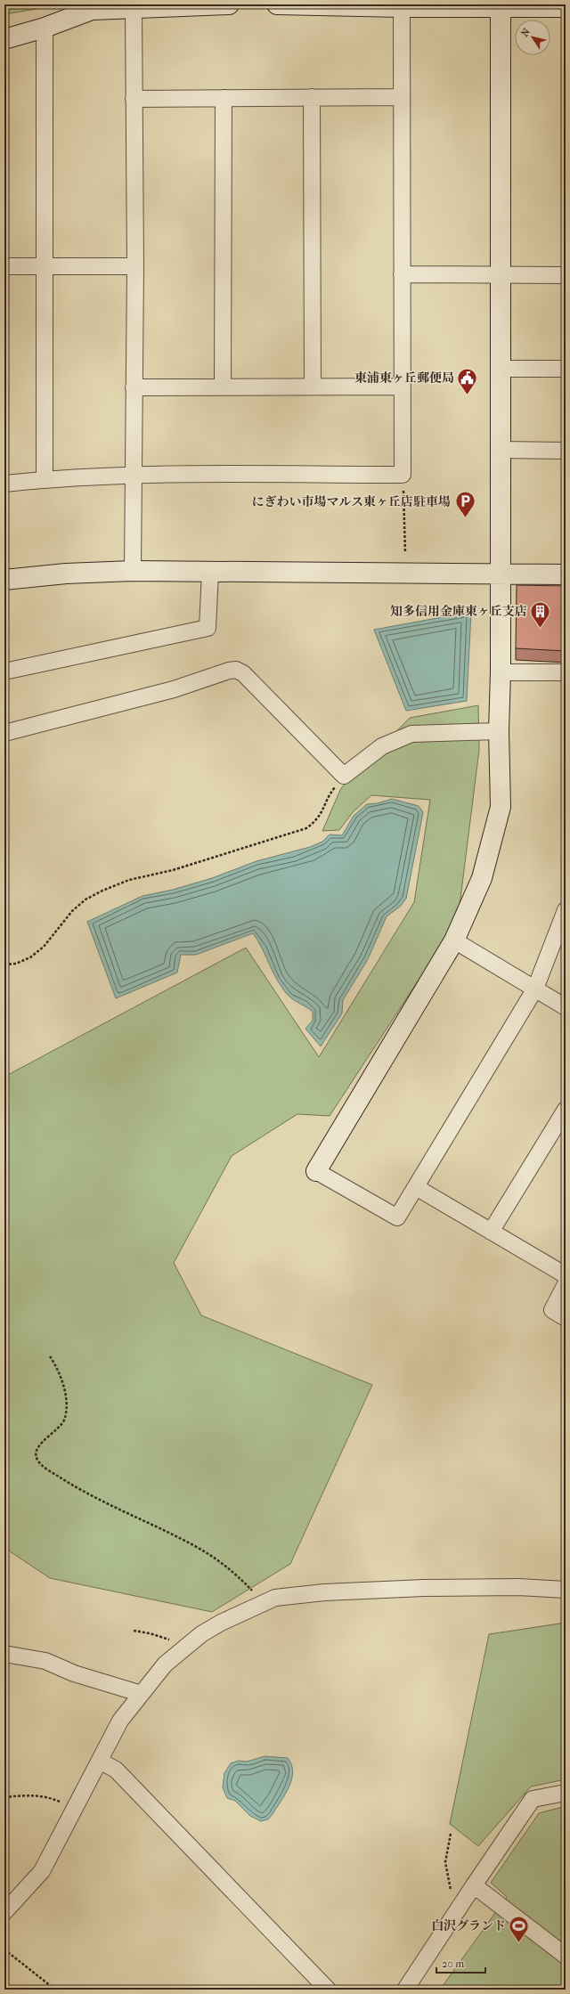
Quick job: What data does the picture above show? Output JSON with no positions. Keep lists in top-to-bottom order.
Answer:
{
  "places": {
    "public building": ["東浦東ヶ丘郵便局"],
    "parking": ["にぎわい市場マルス東ヶ丘店駐車場"],
    "building": ["知多信用金庫東ヶ丘支店"],
    "sports": ["白沢グランド"]
  },
  "scale_bar": "20 m",
  "north": "top left"
}
